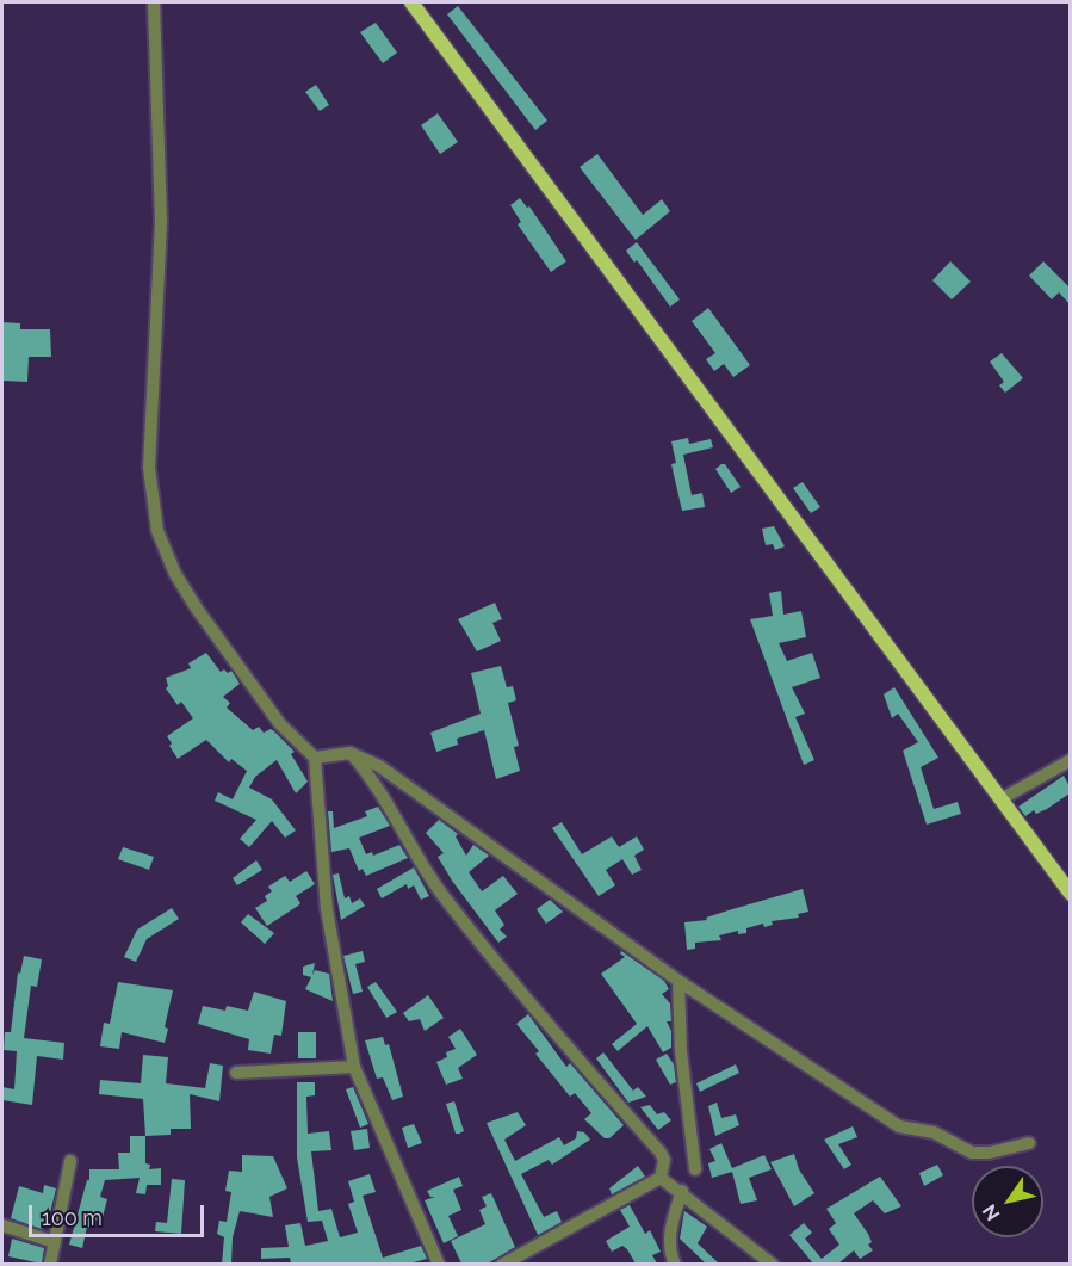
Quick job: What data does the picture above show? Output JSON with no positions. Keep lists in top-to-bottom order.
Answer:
{
  "scale_bar": "100 m",
  "north": "bottom left"
}
